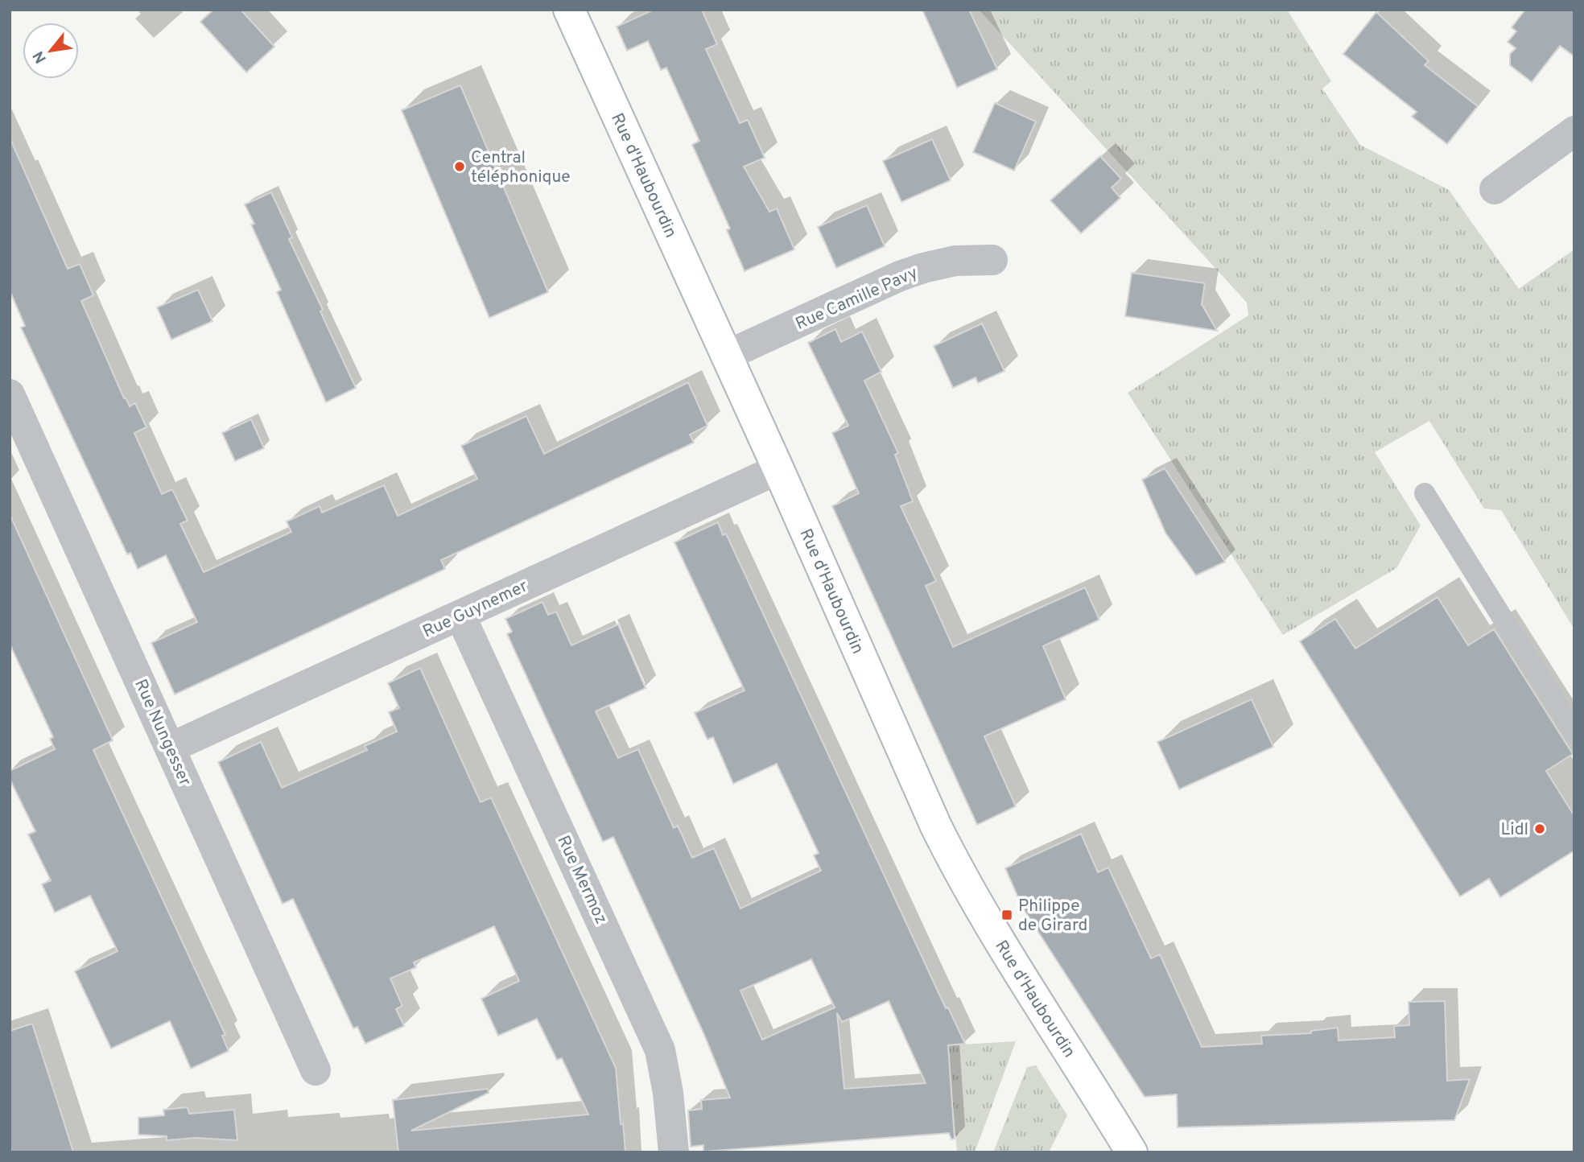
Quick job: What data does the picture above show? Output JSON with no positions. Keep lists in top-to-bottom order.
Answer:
{
  "streets": {
    "main road": ["Rue d'Haubourdin"],
    "street": [
      "Rue Camille Pavy",
      "Rue Guynemer",
      "Rue Nungesser",
      "Rue Mermoz"
    ]
  },
  "crossings": [
    ["Rue d'Haubourdin", "Rue Camille Pavy"],
    ["Rue d'Haubourdin", "Rue Guynemer"],
    ["Rue Guynemer", "Rue Nungesser"],
    ["Rue Guynemer", "Rue Mermoz"]
  ],
  "places": {
    "other": ["Central téléphonique", "Lidl"],
    "transit": ["Philippe de Girard"]
  },
  "north": "bottom left"
}
